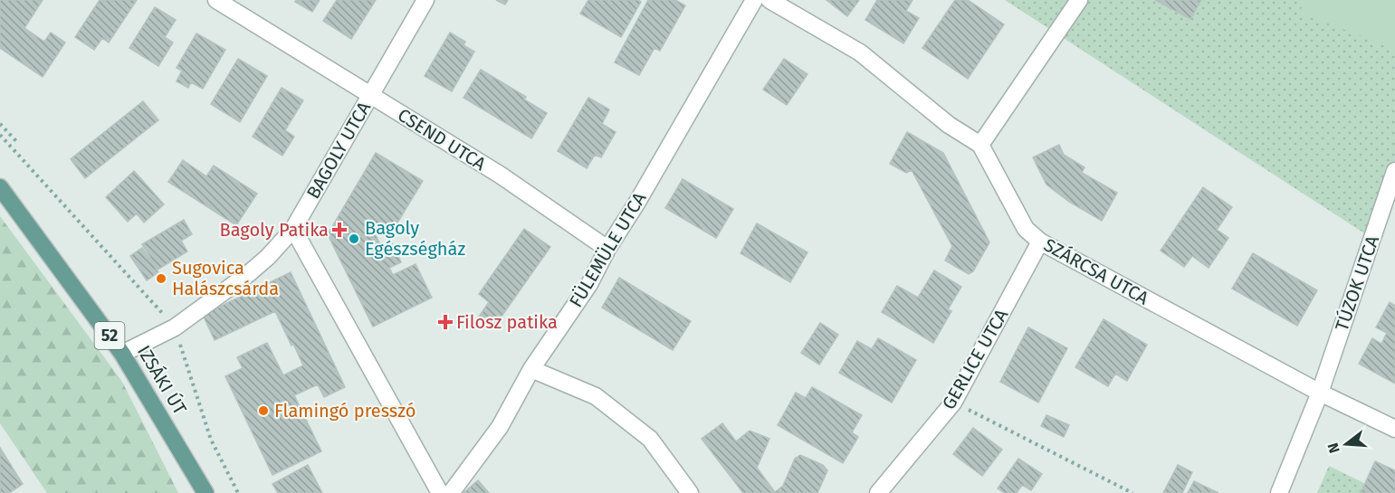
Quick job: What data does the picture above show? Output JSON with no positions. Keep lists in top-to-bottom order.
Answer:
{
  "streets": {
    "main road": ["52", "IZSÁKI ÚT"],
    "street": [
      "CSEND UTCA",
      "BAGOLY UTCA",
      "FÜLEMÜLE UTCA",
      "SZÁRCSA UTCA",
      "TÚZOK UTCA",
      "GERLICE UTCA"
    ]
  },
  "crossings": [
    ["CSEND UTCA", "BAGOLY UTCA"],
    ["CSEND UTCA", "FÜLEMÜLE UTCA"],
    ["BAGOLY UTCA", "IZSÁKI ÚT"],
    ["SZÁRCSA UTCA", "TÚZOK UTCA"],
    ["SZÁRCSA UTCA", "GERLICE UTCA"]
  ],
  "places": {
    "health": ["Bagoly Patika", "Filosz patika"],
    "other": ["Bagoly Egészségház", "Sugovica Halászcsárda", "Flamingó presszó"]
  },
  "north": "left"
}
